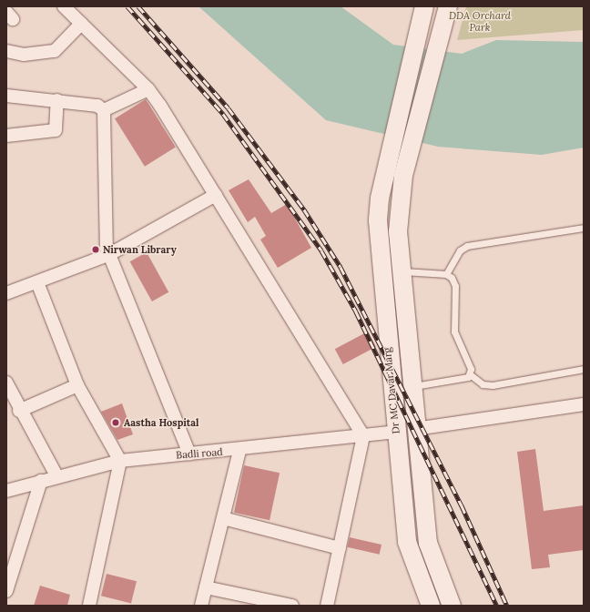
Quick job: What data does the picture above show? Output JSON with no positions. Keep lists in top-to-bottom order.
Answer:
{
  "streets": {
    "street": ["Dr MC Davar Marg", "Badli road"]
  },
  "crossings": [
    ["Dr MC Davar Marg", "Badli road"]
  ],
  "parks": ["DDA Orchard Park"],
  "places": ["Nirwan Library", "Aastha Hospital"]
}
